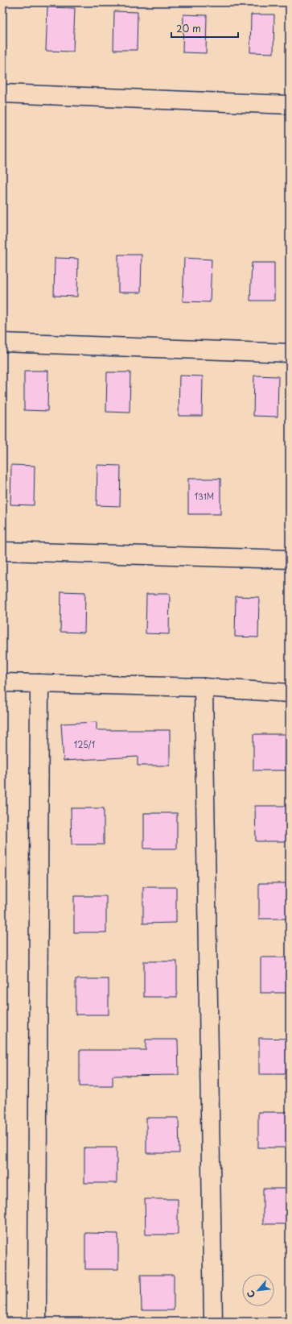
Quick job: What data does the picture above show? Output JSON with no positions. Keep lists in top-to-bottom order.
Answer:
{
  "house_numbers": ["131М", "125/1"],
  "scale_bar": "20 m",
  "north": "bottom left"
}
